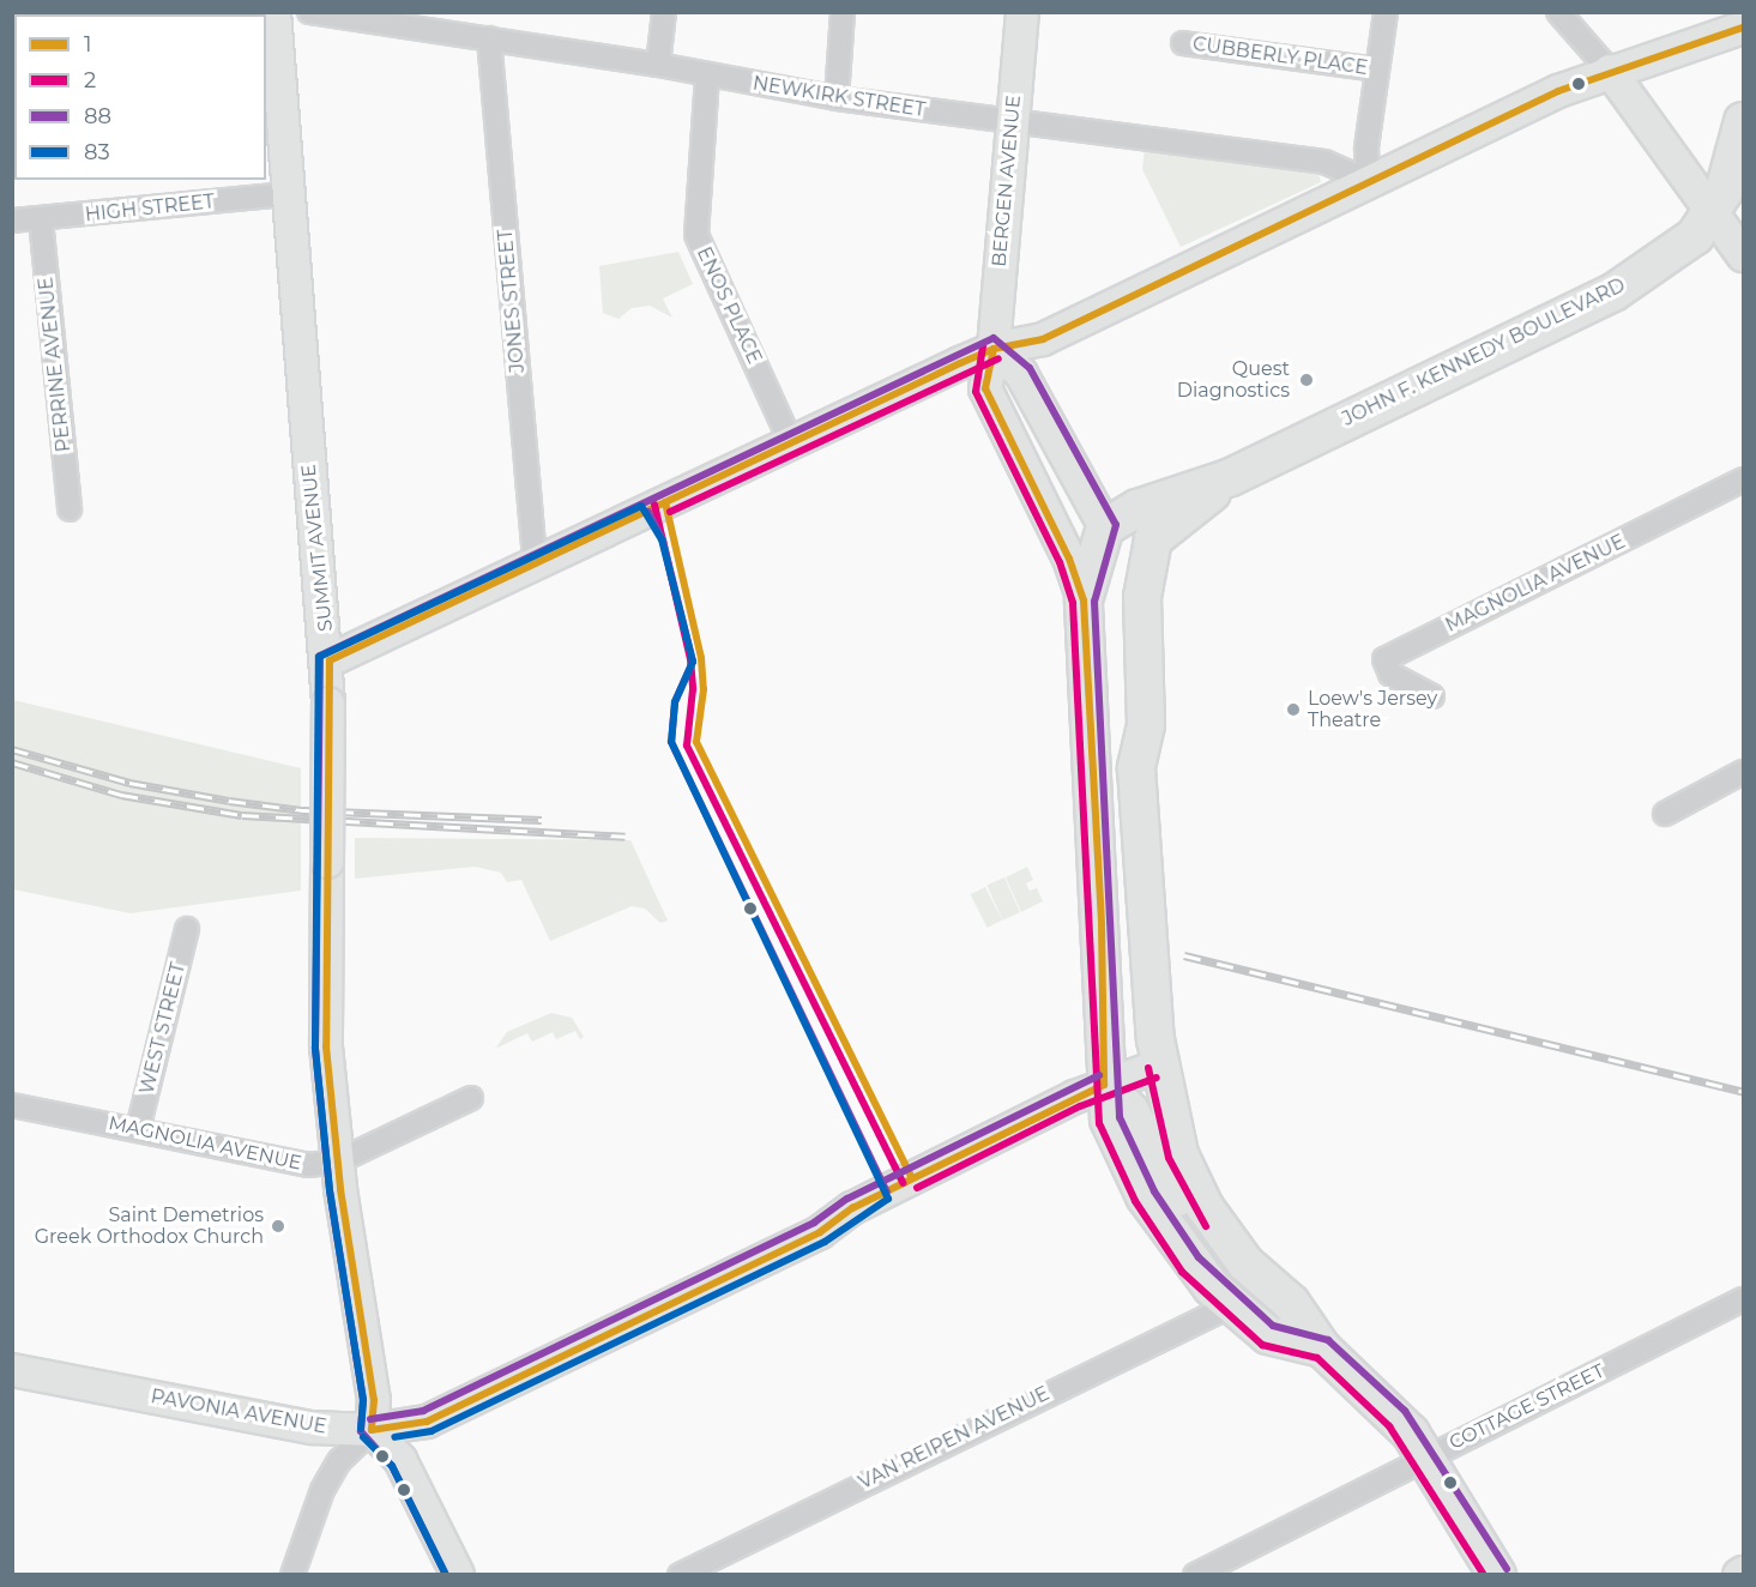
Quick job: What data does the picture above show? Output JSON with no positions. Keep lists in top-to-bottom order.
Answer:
{
  "streets": {
    "main road": ["JOHN F. KENNEDY BOULEVARD"],
    "street": [
      "CUBBERLY PLACE",
      "NEWKIRK STREET",
      "BERGEN AVENUE",
      "HIGH STREET",
      "JONES STREET",
      "ENOS PLACE",
      "PERRINE AVENUE",
      "SUMMIT AVENUE",
      "MAGNOLIA AVENUE",
      "WEST STREET",
      "COTTAGE STREET",
      "PAVONIA AVENUE",
      "VAN REIPEN AVENUE"
    ]
  },
  "crossings": [
    ["NEWKIRK STREET", "BERGEN AVENUE"],
    ["NEWKIRK STREET", "JONES STREET"],
    ["NEWKIRK STREET", "ENOS PLACE"],
    ["BERGEN AVENUE", "JOHN F. KENNEDY BOULEVARD"],
    ["HIGH STREET", "PERRINE AVENUE"],
    ["HIGH STREET", "SUMMIT AVENUE"],
    ["JOHN F. KENNEDY BOULEVARD", "COTTAGE STREET"],
    ["JOHN F. KENNEDY BOULEVARD", "PAVONIA AVENUE"],
    ["JOHN F. KENNEDY BOULEVARD", "VAN REIPEN AVENUE"],
    ["SUMMIT AVENUE", "MAGNOLIA AVENUE"],
    ["SUMMIT AVENUE", "PAVONIA AVENUE"],
    ["MAGNOLIA AVENUE", "WEST STREET"]
  ],
  "places": ["Quest Diagnostics", "Loew's Jersey Theatre", "Saint Demetrios Greek Orthodox Church"],
  "lines": [
    "transit line 1",
    "transit line 88",
    "transit line 2",
    "transit line 83"
  ],
  "legend": [
    "1",
    "2",
    "88",
    "83"
  ]
}
